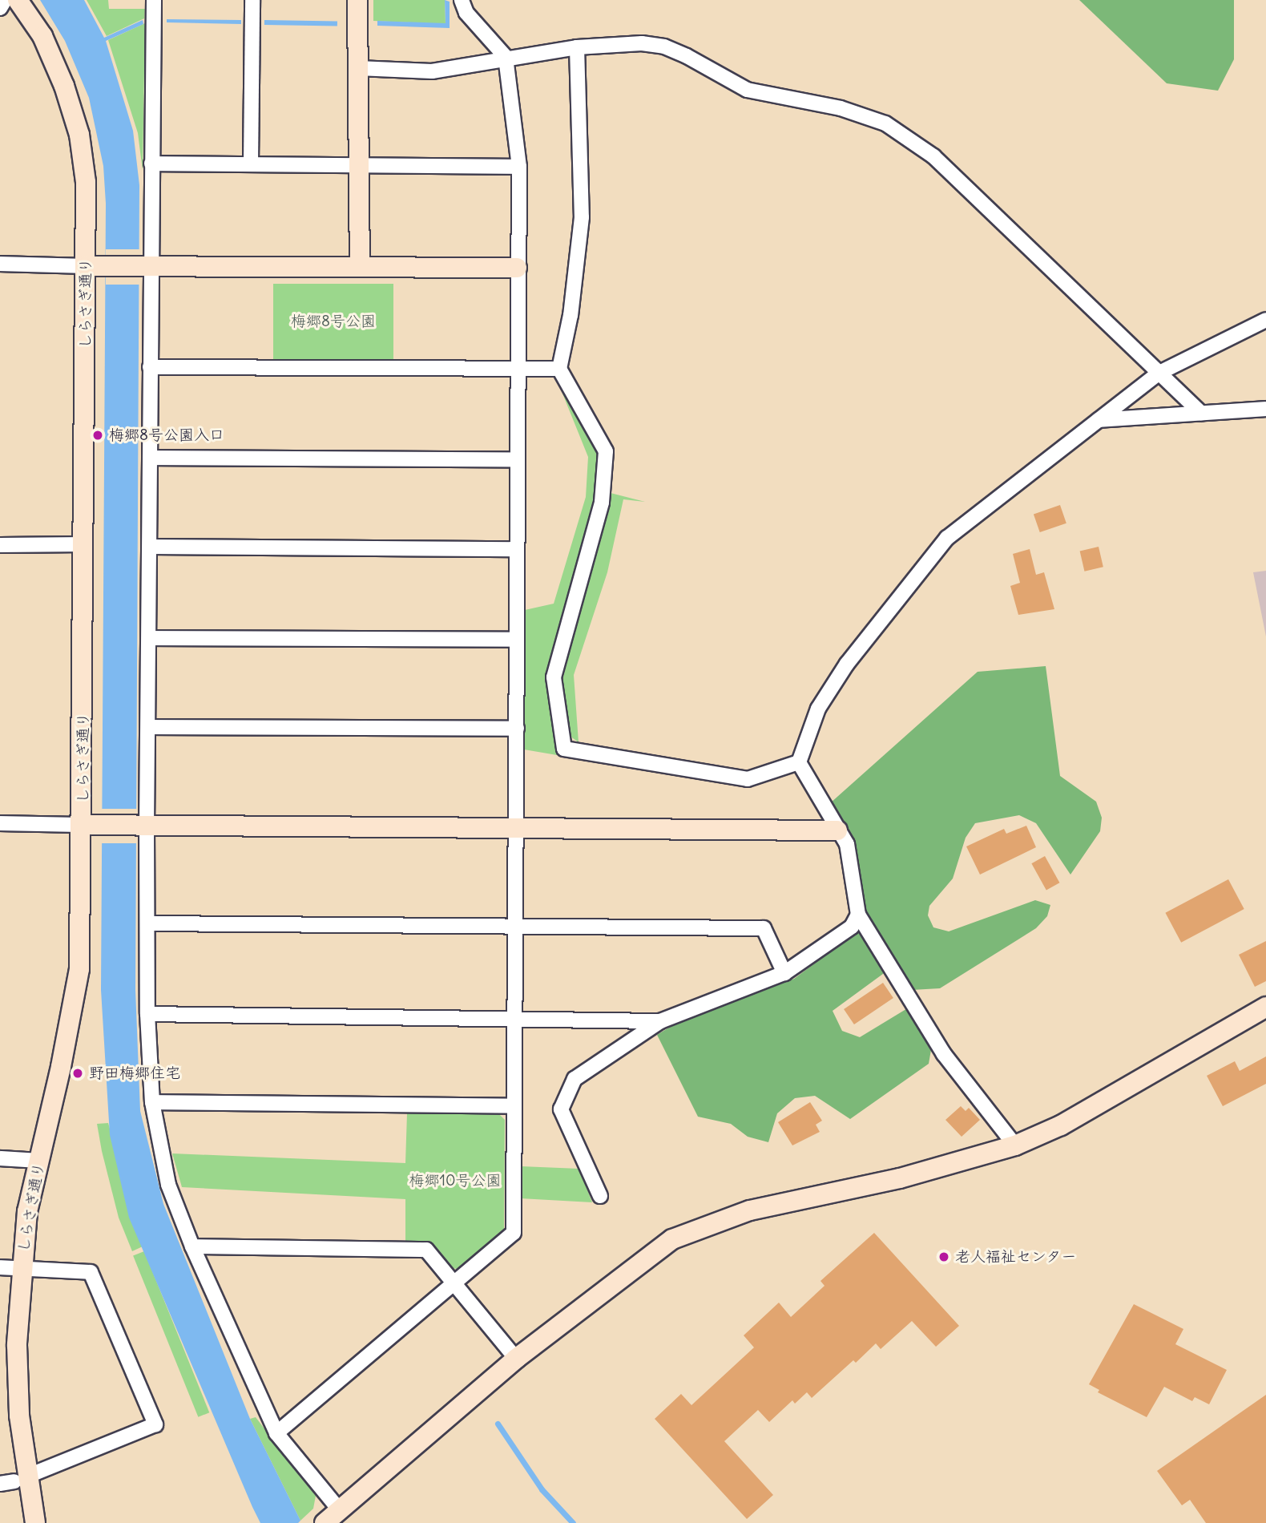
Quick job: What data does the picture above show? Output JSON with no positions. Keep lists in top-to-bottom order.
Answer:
{
  "streets": {
    "street": ["しらさぎ通り"]
  },
  "parks": ["梅郷8号公園", "梅郷10号公園"],
  "places": ["梅郷8号公園入口", "野田梅郷住宅", "老人福祉センター"]
}
